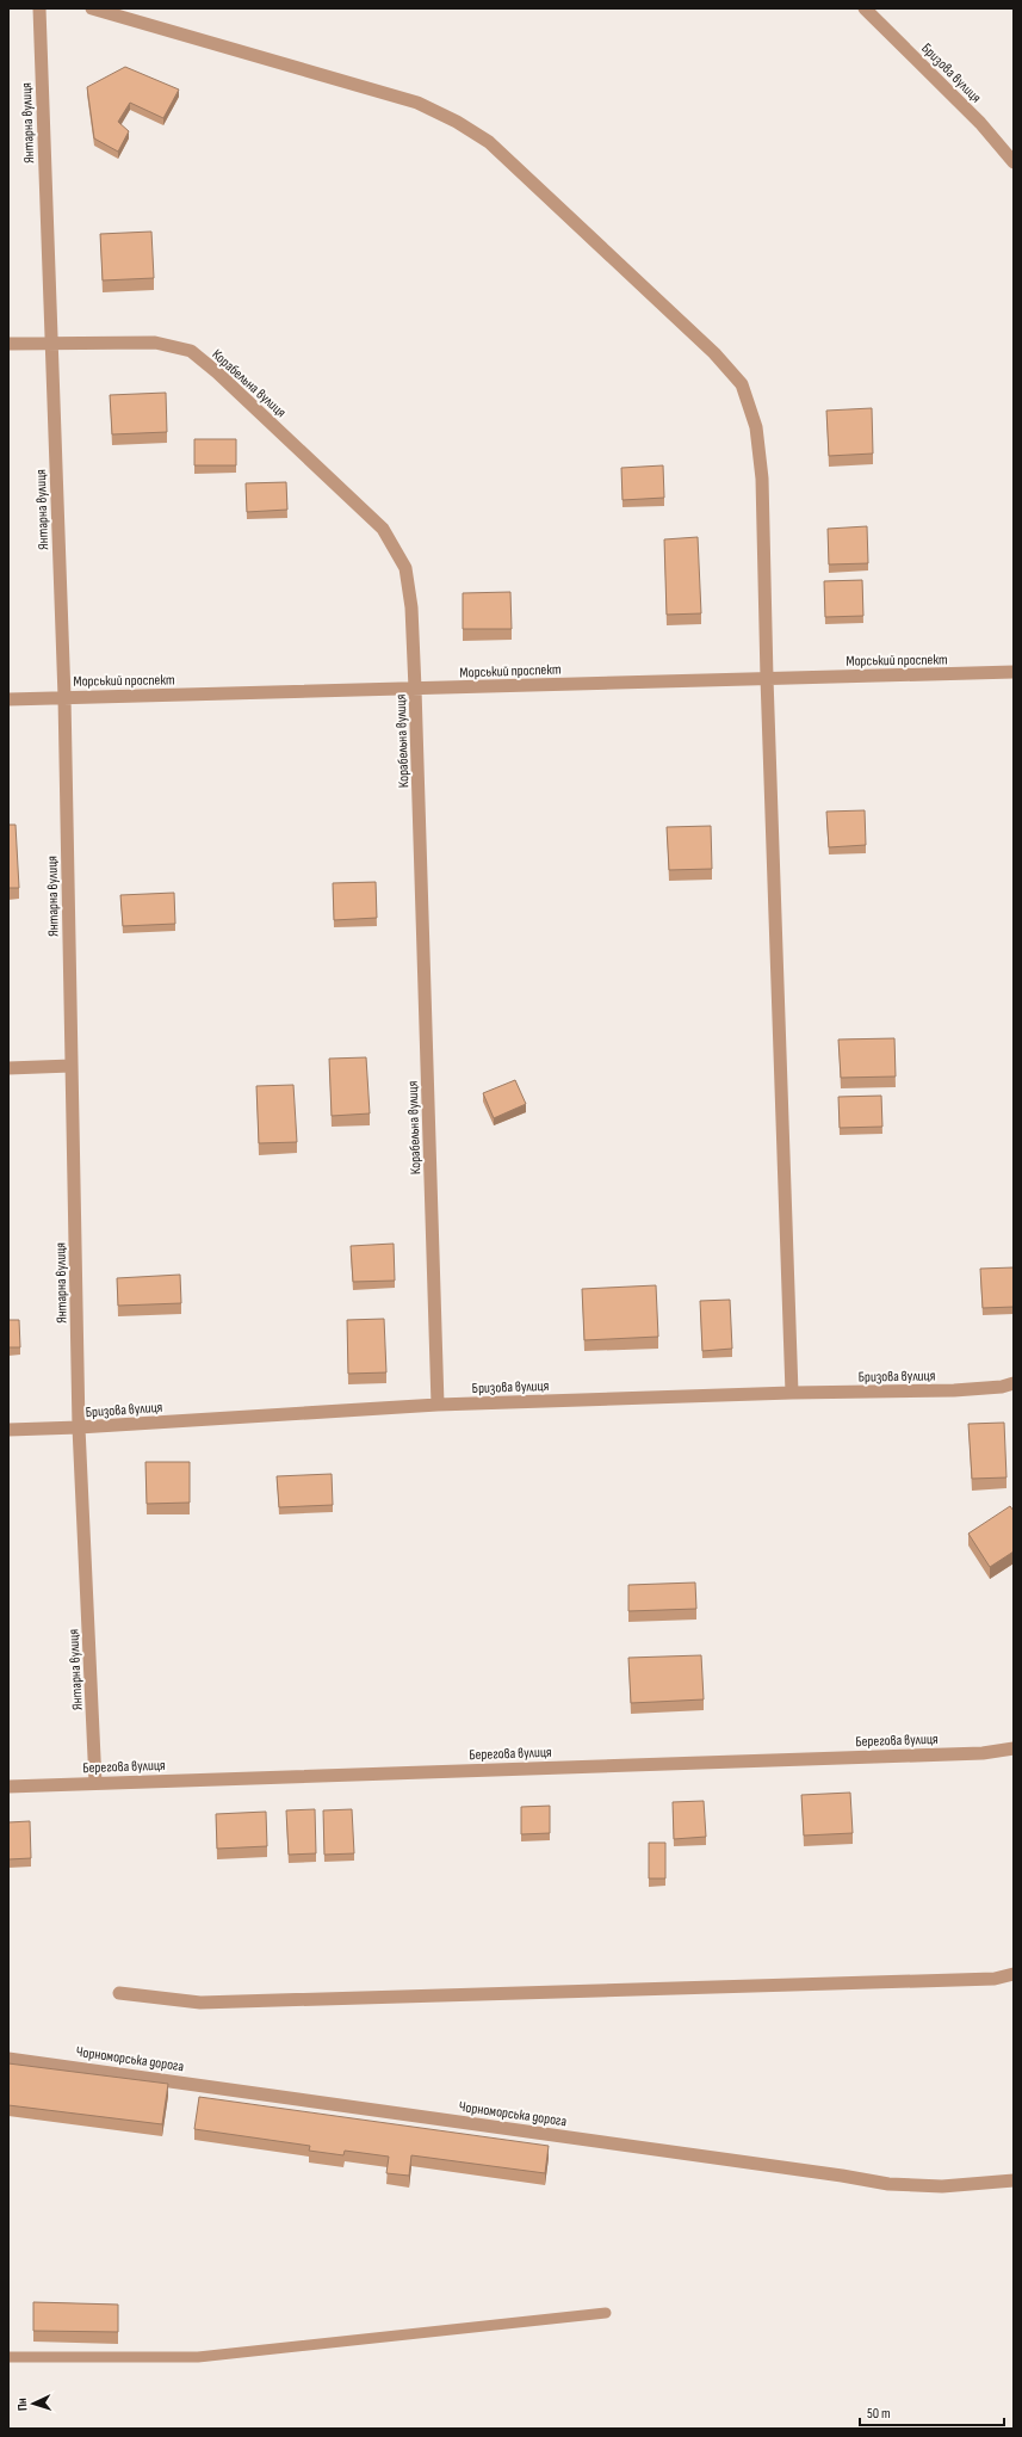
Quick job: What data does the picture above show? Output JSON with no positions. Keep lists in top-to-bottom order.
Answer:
{
  "streets": {
    "street": [
      "Бризова вулиця",
      "Янтарна вулиця",
      "Корабельна вулиця",
      "Морський проспект",
      "Берегова вулиця",
      "Чорноморська дорога"
    ]
  },
  "crossings": [
    ["Бризова вулиця", "Янтарна вулиця"],
    ["Бризова вулиця", "Корабельна вулиця"],
    ["Янтарна вулиця", "Корабельна вулиця"],
    ["Янтарна вулиця", "Морський проспект"],
    ["Янтарна вулиця", "Берегова вулиця"],
    ["Корабельна вулиця", "Морський проспект"]
  ],
  "scale_bar": "50 m",
  "north": "left"
}
